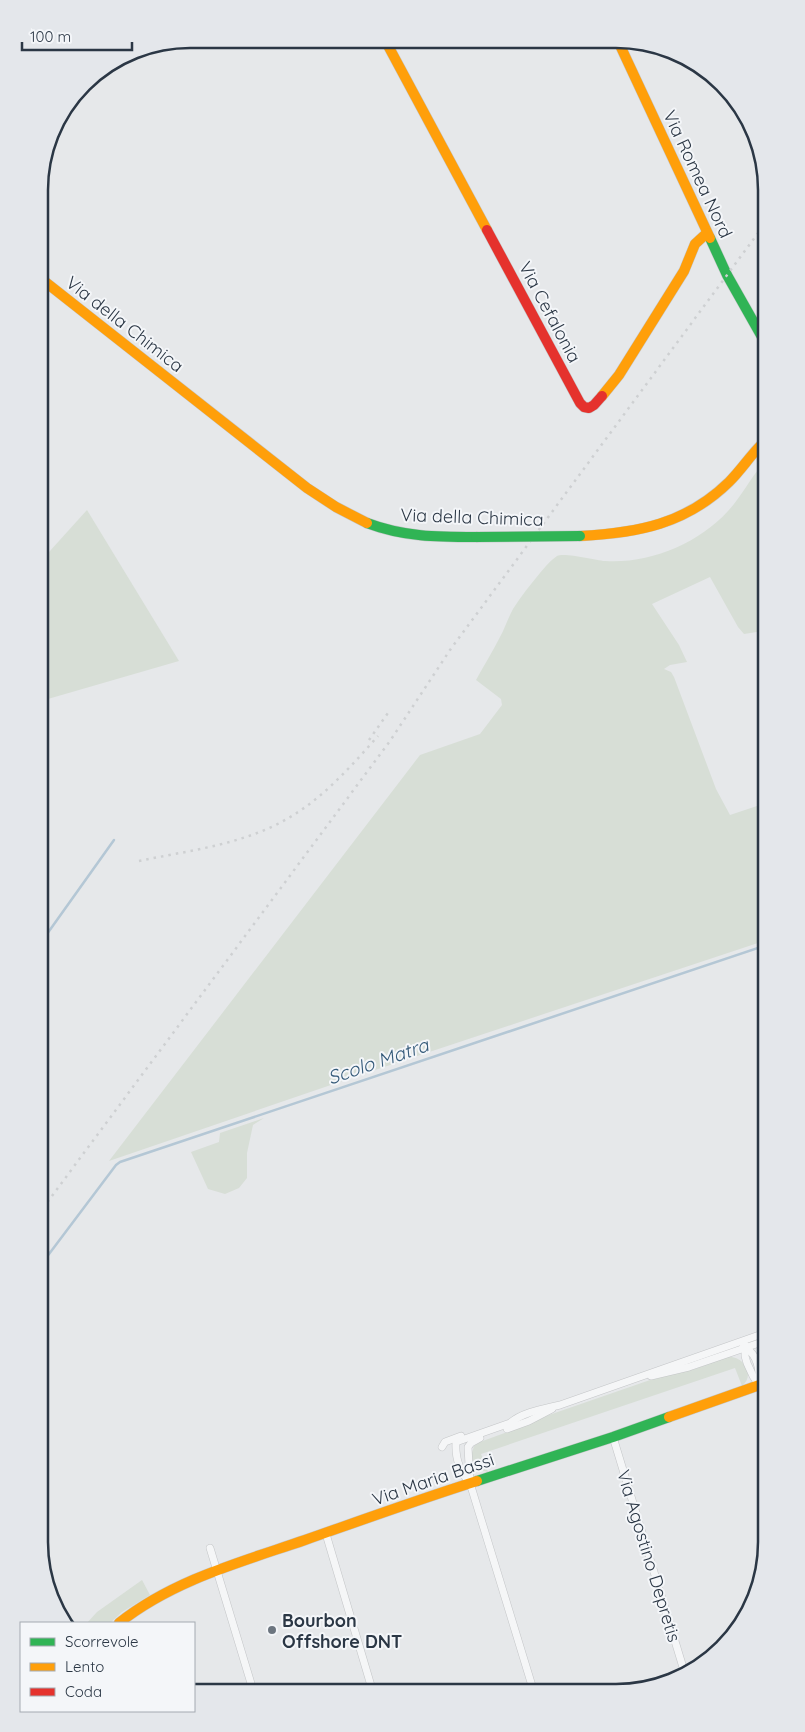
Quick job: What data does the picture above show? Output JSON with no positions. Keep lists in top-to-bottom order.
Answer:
{
  "streets": {
    "street": [
      "Via Romea Nord",
      "Via Cefalonia",
      "Via della Chimica",
      "Via Maria Bassi",
      "Via Agostino Depretis"
    ]
  },
  "crossings": [
    ["Via Romea Nord", "Via Cefalonia"],
    ["Via Maria Bassi", "Via Agostino Depretis"]
  ],
  "water": ["Scolo Matra"],
  "places": ["Bourbon Offshore DNT"],
  "legend": ["Scorrevole", "Lento", "Coda"],
  "scale_bar": "100 m"
}
